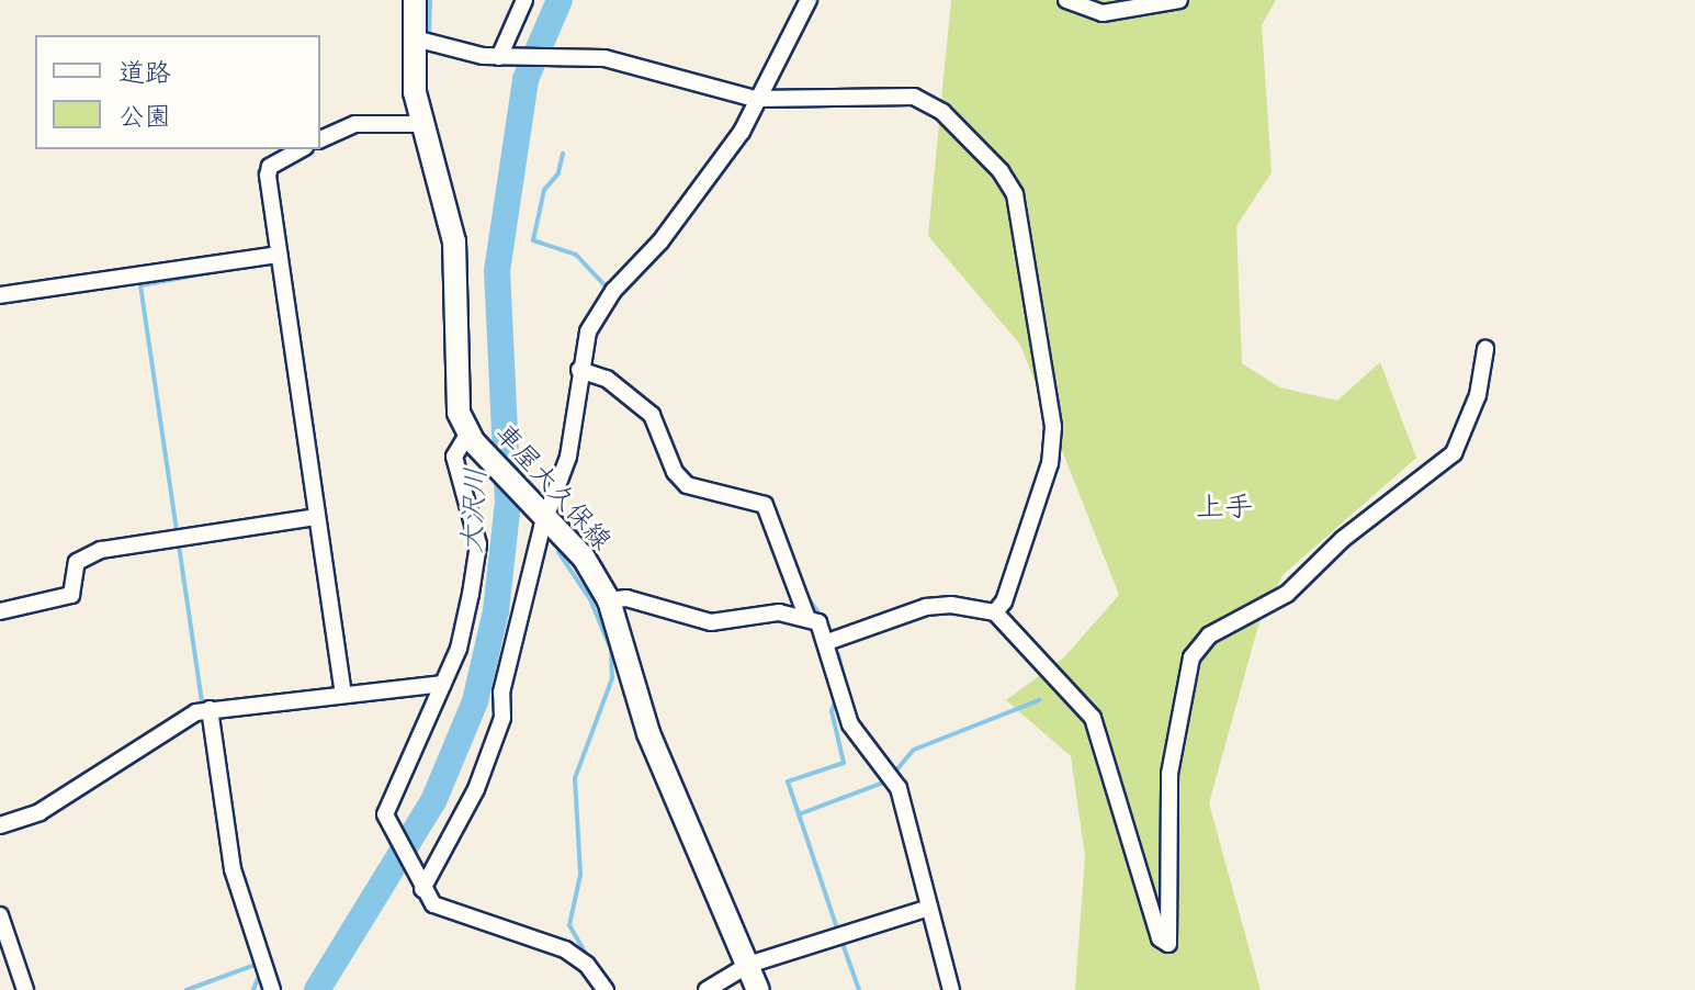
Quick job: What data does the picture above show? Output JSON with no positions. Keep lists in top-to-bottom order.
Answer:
{
  "streets": {
    "main road": ["車屋大久保線"]
  },
  "districts": ["上手"],
  "water": ["大沢川"],
  "legend": ["道路", "公園"]
}
